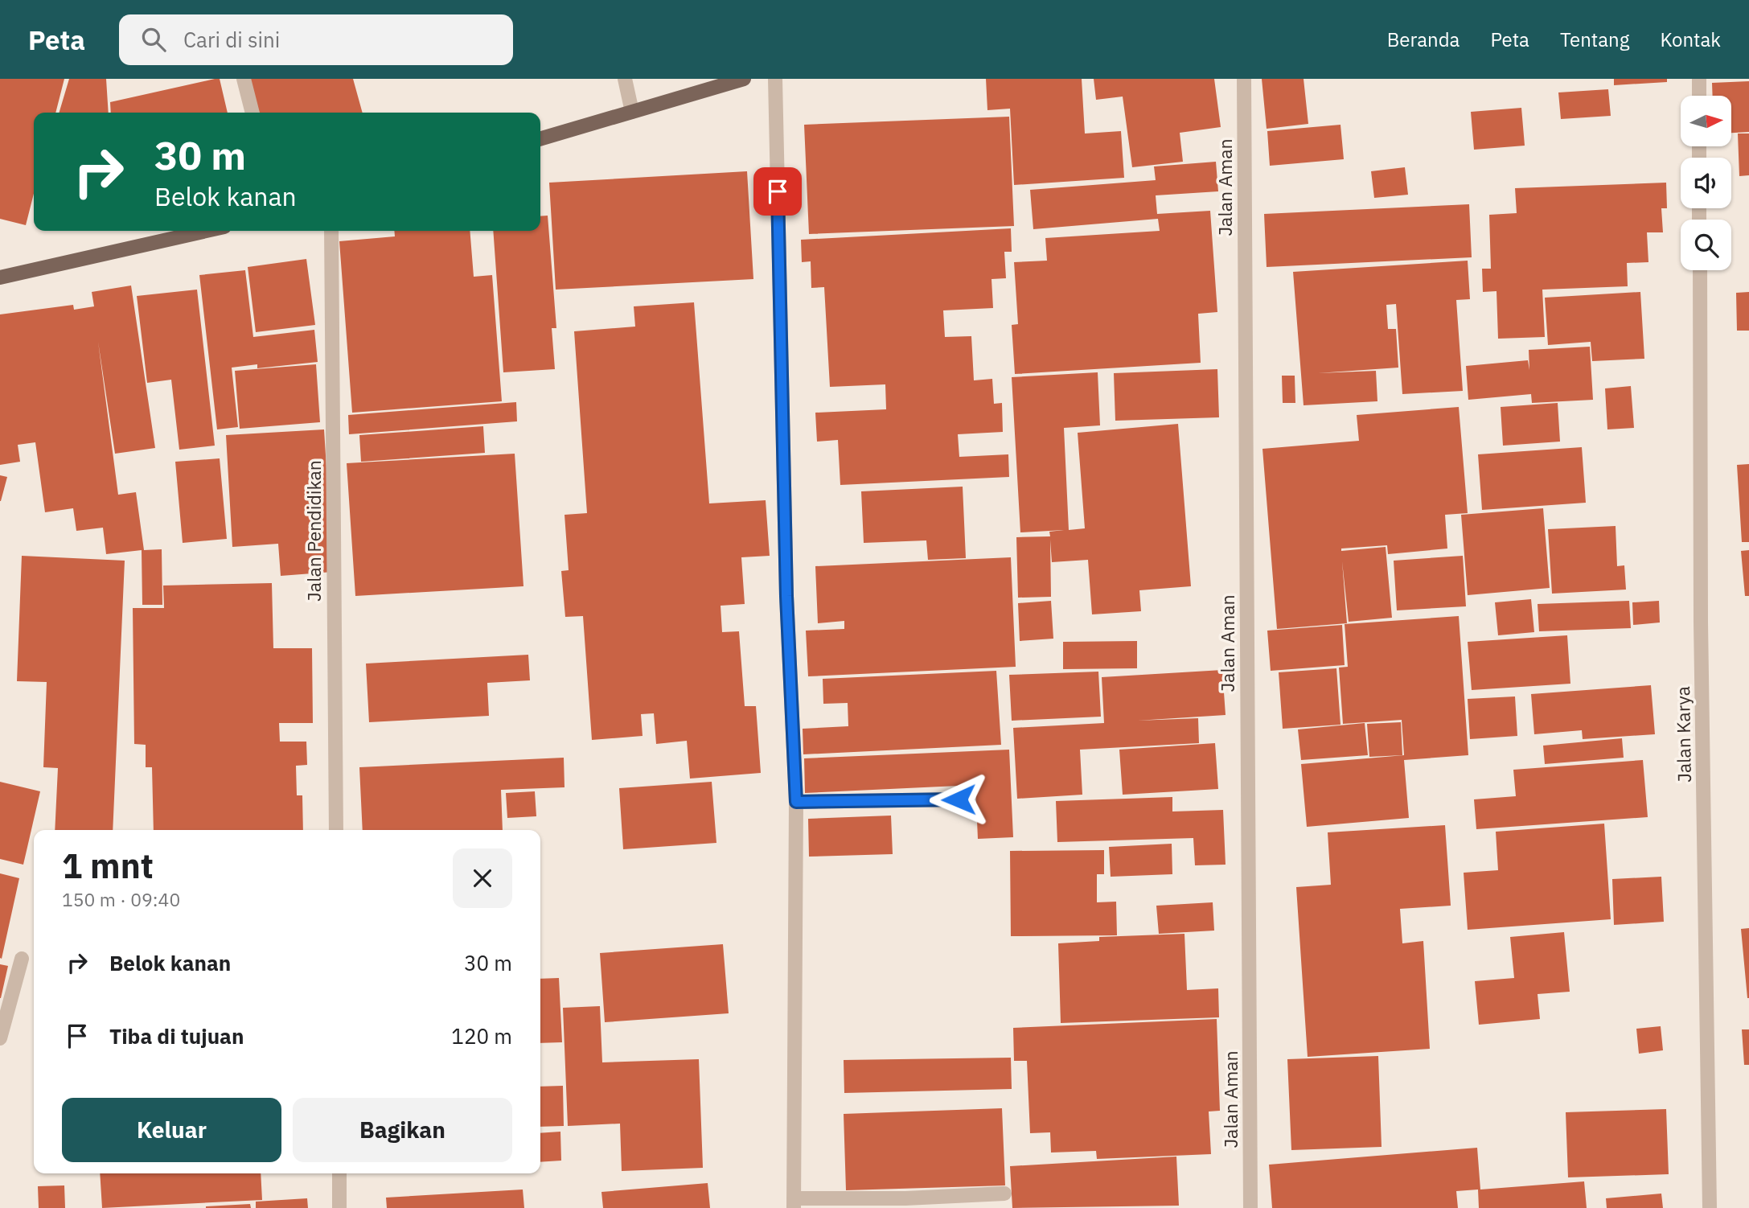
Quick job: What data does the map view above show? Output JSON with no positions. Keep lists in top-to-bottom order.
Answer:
{
  "streets": {
    "street": ["Jalan Aman", "Jalan Pendidikan", "Jalan Karya"]
  },
  "north": "right",
  "page": {
    "header": "Peta",
    "search": "Cari di sini",
    "nav": [
      "Beranda",
      "Peta",
      "Tentang",
      "Kontak"
    ],
    "turn": ["30 m", "Belok kanan"],
    "heading": ["1 mnt", "150 m · 09:40"],
    "list": [
      {
        "name": "Belok kanan",
        "value": "30 m"
      },
      {
        "name": "Tiba di tujuan",
        "value": "120 m"
      }
    ],
    "buttons": ["Keluar", "Bagikan"]
  }
}
